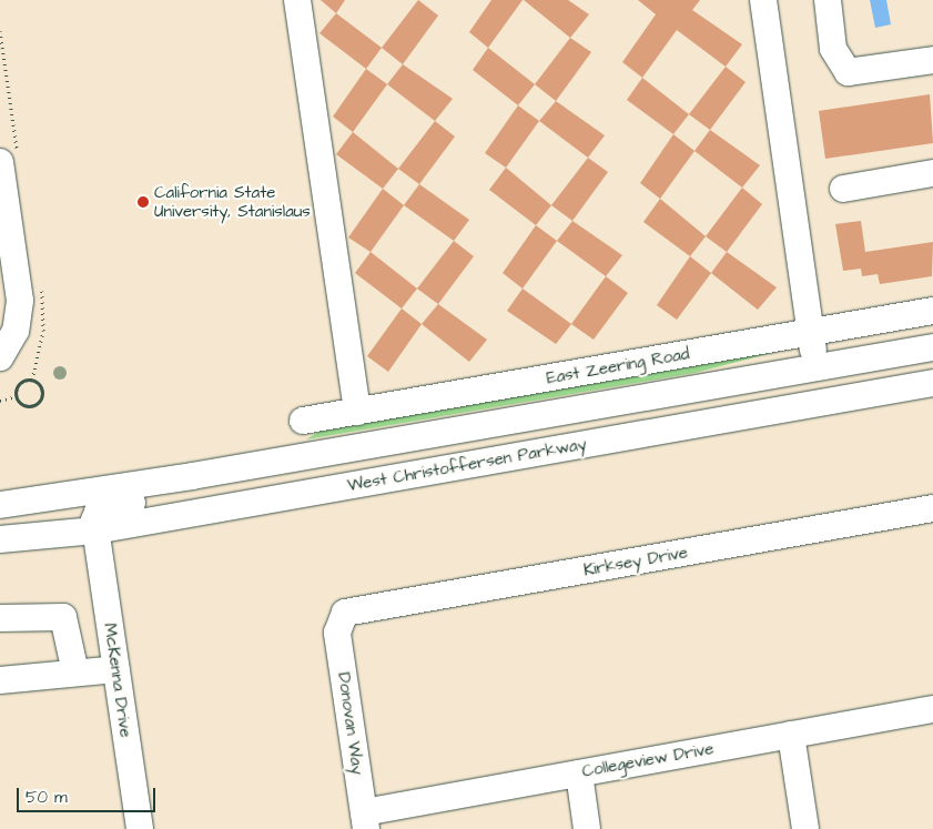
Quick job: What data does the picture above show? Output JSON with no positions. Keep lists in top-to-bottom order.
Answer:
{
  "streets": {
    "street": [
      "East Zeering Road",
      "West Christoffersen Parkway",
      "Kirksey Drive",
      "McKenna Drive",
      "Donovan Way",
      "Collegeview Drive"
    ]
  },
  "crossings": [
    ["West Christoffersen Parkway", "McKenna Drive"],
    ["Kirksey Drive", "Donovan Way"],
    ["Donovan Way", "Collegeview Drive"]
  ],
  "places": ["California State University, Stanislaus"],
  "scale_bar": "50 m"
}
